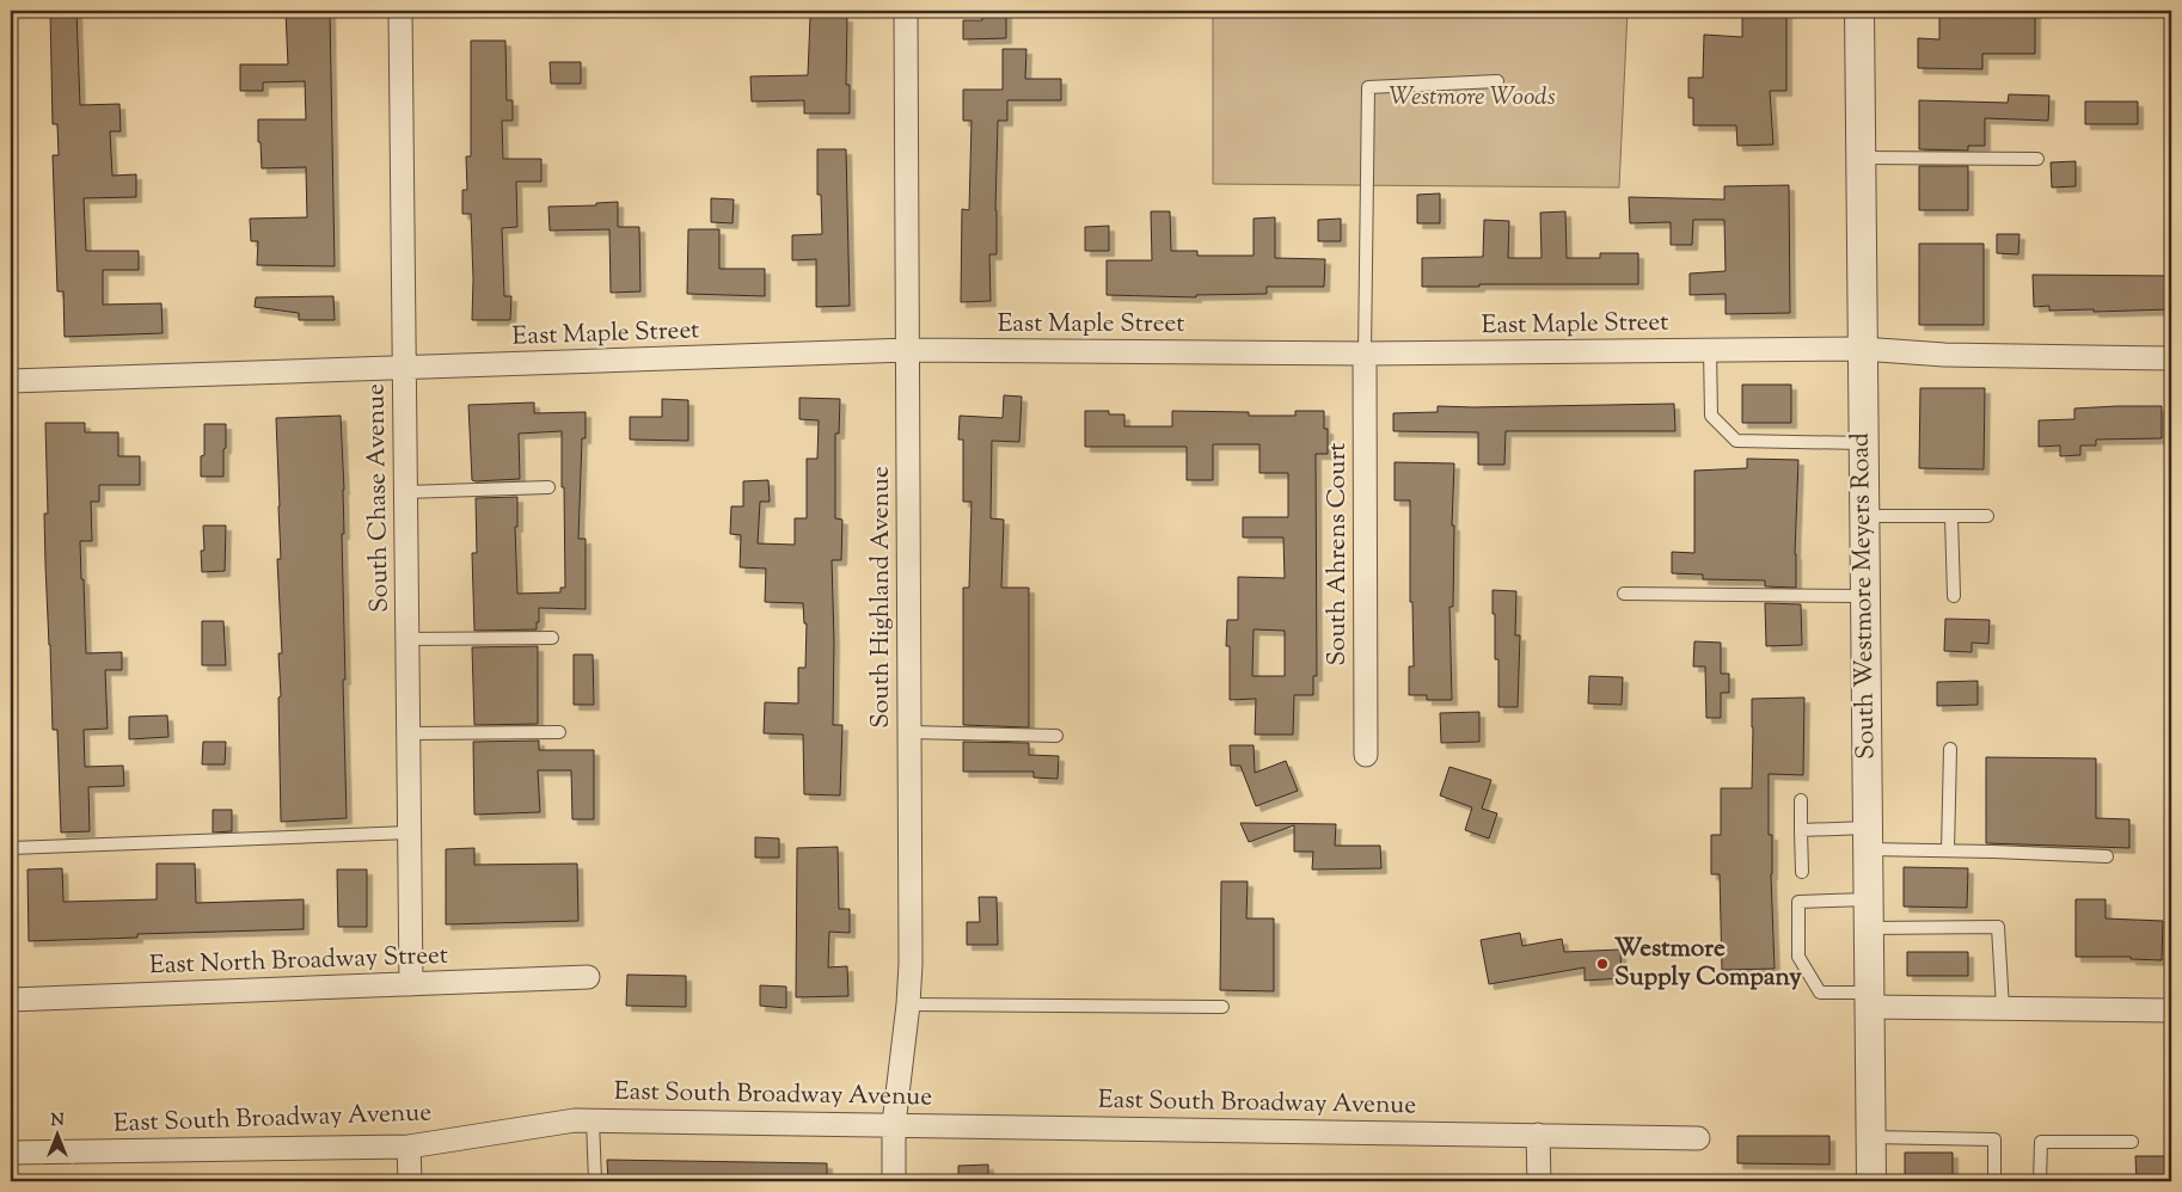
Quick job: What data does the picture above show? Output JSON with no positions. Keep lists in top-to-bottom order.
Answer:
{
  "streets": {
    "street": [
      "East Maple Street",
      "South Chase Avenue",
      "South Ahrens Court",
      "South Westmore Meyers Road",
      "South Highland Avenue",
      "East North Broadway Street",
      "East South Broadway Avenue"
    ]
  },
  "crossings": [
    ["East Maple Street", "South Chase Avenue"],
    ["East Maple Street", "South Ahrens Court"],
    ["East Maple Street", "South Westmore Meyers Road"],
    ["East Maple Street", "South Highland Avenue"],
    ["South Chase Avenue", "East North Broadway Street"],
    ["South Highland Avenue", "East South Broadway Avenue"]
  ],
  "parks": ["Westmore Woods"],
  "places": ["Westmore Supply Company"],
  "north": "top"
}
